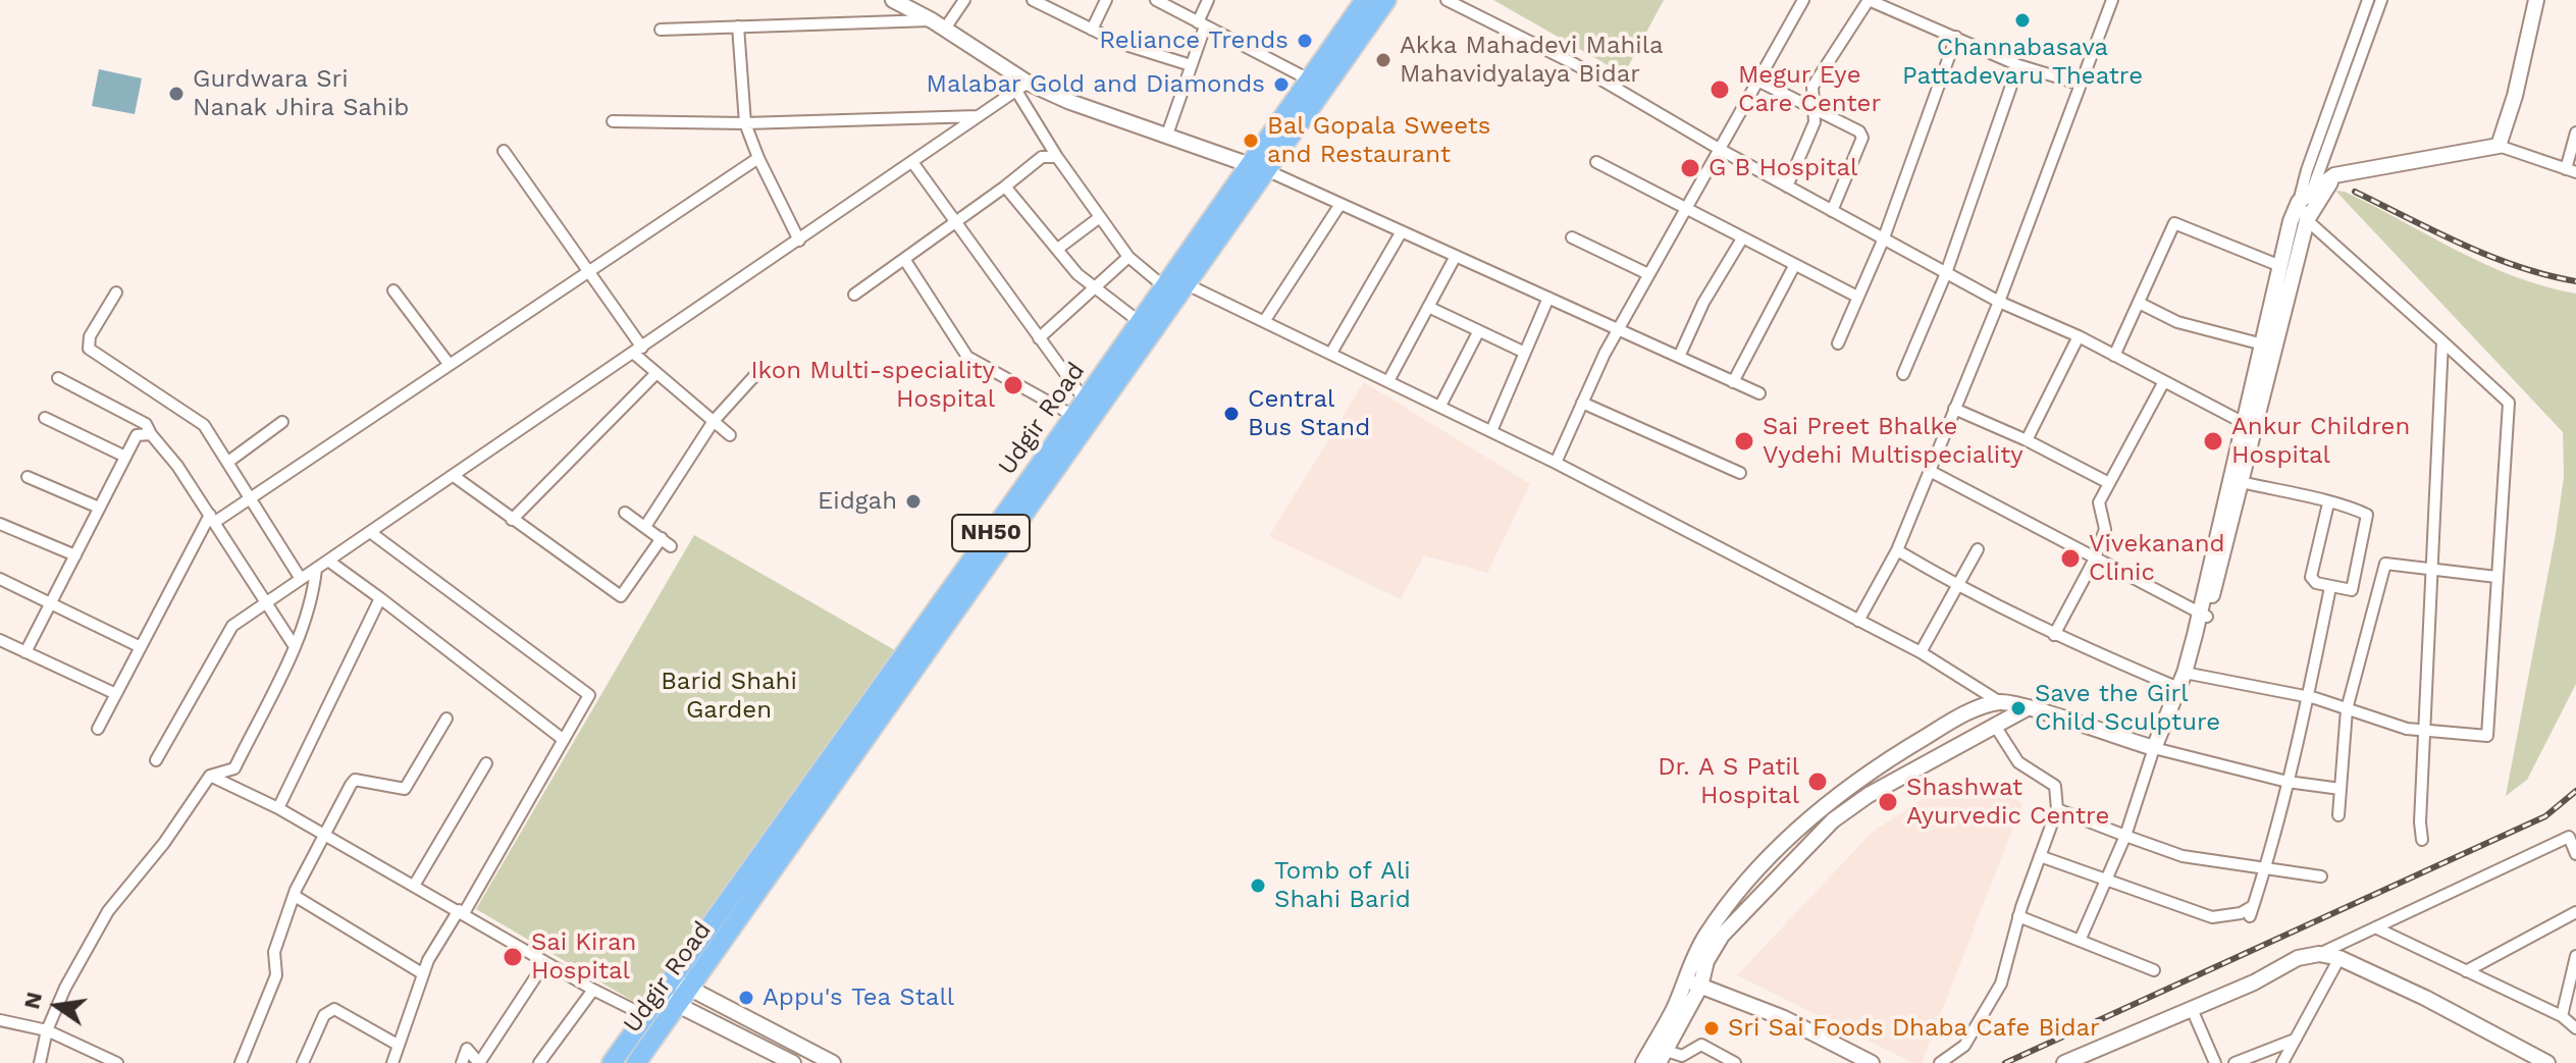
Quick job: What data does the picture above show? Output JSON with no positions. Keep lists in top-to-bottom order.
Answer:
{
  "streets": {
    "highway": ["Udgir Road", "NH50"]
  },
  "parks": ["Barid Shahi Garden"],
  "places": [
    "Channabasava Pattadevaru Theatre",
    "Reliance Trends",
    "Akka Mahadevi Mahila Mahavidyalaya Bidar",
    "Malabar Gold and Diamonds",
    "Megur Eye Care Center",
    "Gurdwara Sri Nanak Jhira Sahib",
    "Bal Gopala Sweets and Restaurant",
    "G B Hospital",
    "Ikon Multi-speciality Hospital",
    "Central Bus Stand",
    "Sai Preet Bhalke Vydehi Multispeciality",
    "Ankur Children Hospital",
    "Eidgah",
    "Vivekanand Clinic",
    "Save the Girl Child Sculpture",
    "Dr. A S Patil Hospital",
    "Shashwat Ayurvedic Centre",
    "Tomb of Ali Shahi Barid",
    "Sai Kiran Hospital",
    "Appu's Tea Stall",
    "Sri Sai Foods Dhaba Cafe Bidar"
  ],
  "north": "left"
}
